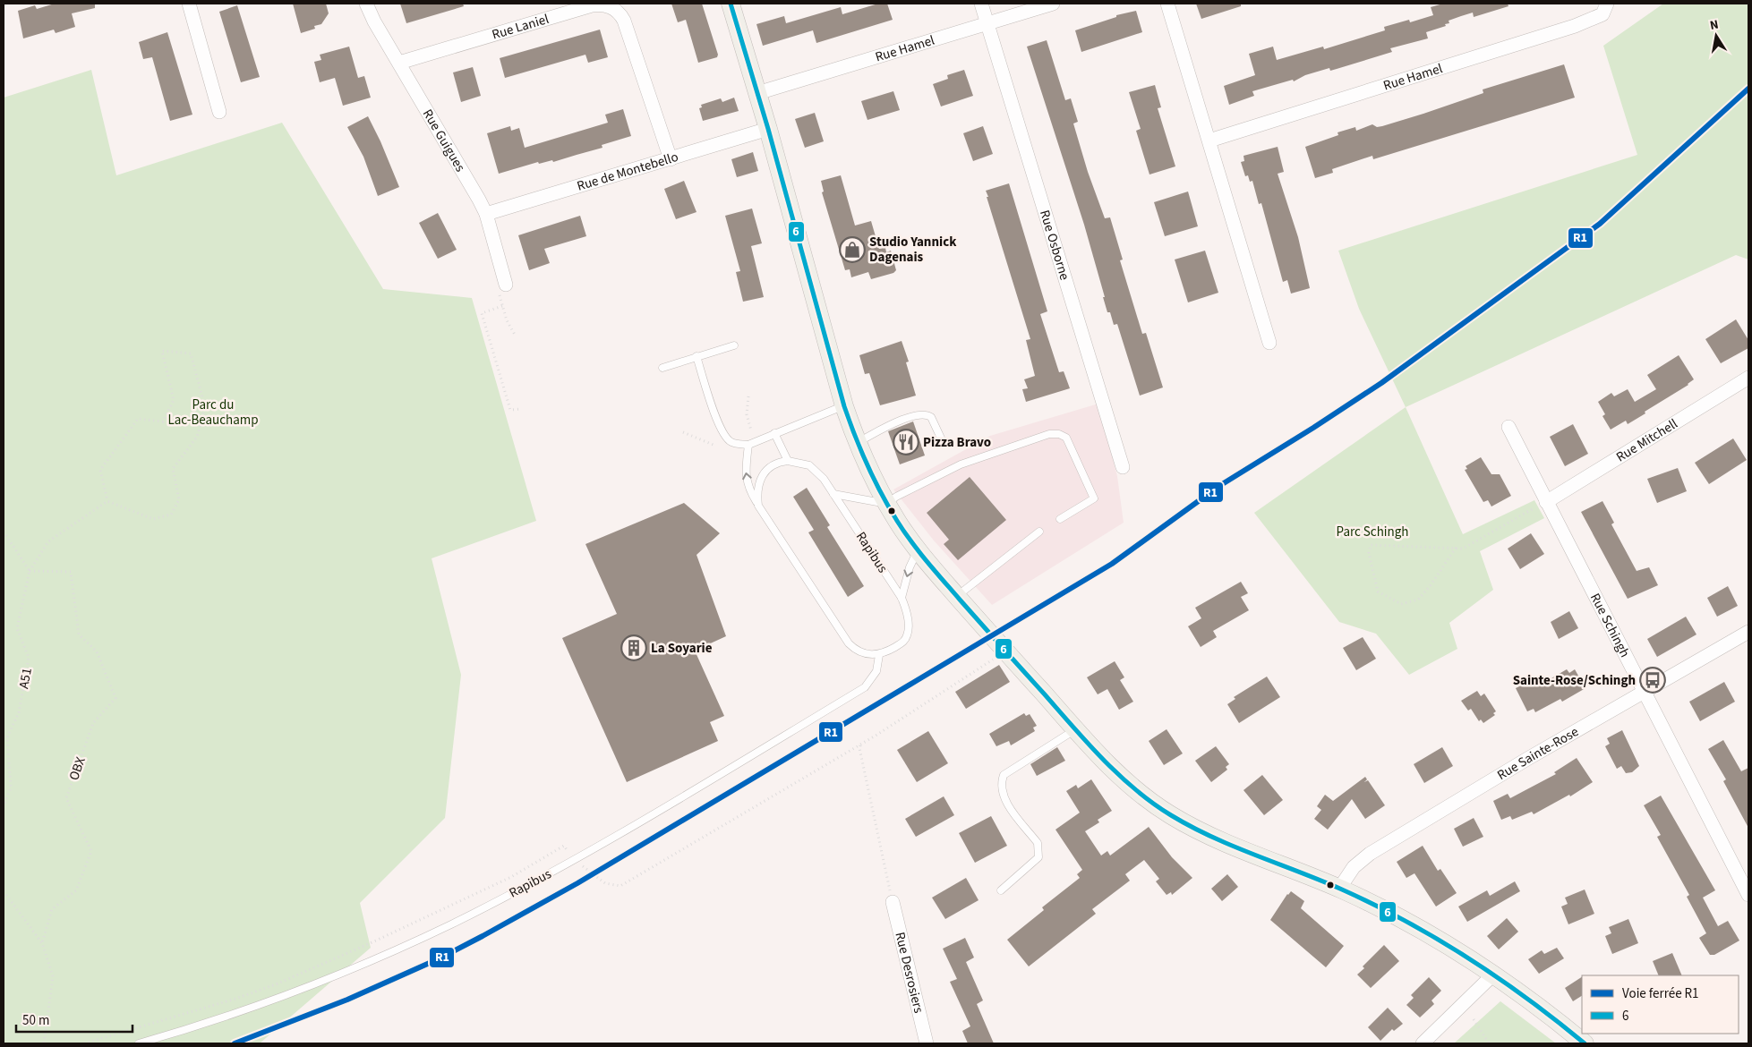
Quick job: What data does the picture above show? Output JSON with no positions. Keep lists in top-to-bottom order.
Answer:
{
  "streets": {
    "street": [
      "Rue Laniel",
      "Rue Hamel",
      "Rue Guigues",
      "Rue de Montebello",
      "Rue Osborne",
      "Rue Mitchell",
      "Rue Schingh",
      "Rue Sainte-Rose",
      "Rue Desrosiers"
    ],
    "lane": ["Rapibus"],
    "path": ["A51", "OBX"]
  },
  "crossings": [
    ["Rue Laniel", "Rue Guigues"],
    ["Rue Laniel", "Rue de Montebello"],
    ["Rue Hamel", "Rue Osborne"],
    ["Rue Guigues", "Rue de Montebello"],
    ["Rue Mitchell", "Rue Schingh"],
    ["Rue Schingh", "Rue Sainte-Rose"],
    ["A51", "OBX"]
  ],
  "parks": ["Parc du Lac-Beauchamp", "Parc Schingh"],
  "places": {
    "shop": ["Studio Yannick Dagenais"],
    "restaurant": ["Pizza Bravo"],
    "building": ["La Soyarie"],
    "bus stop": ["Sainte-Rose/Schingh"]
  },
  "lines": ["transit line 6", "rail line R1"],
  "legend": ["Voie ferrée R1", "6"],
  "scale_bar": "50 m",
  "north": "top"
}
